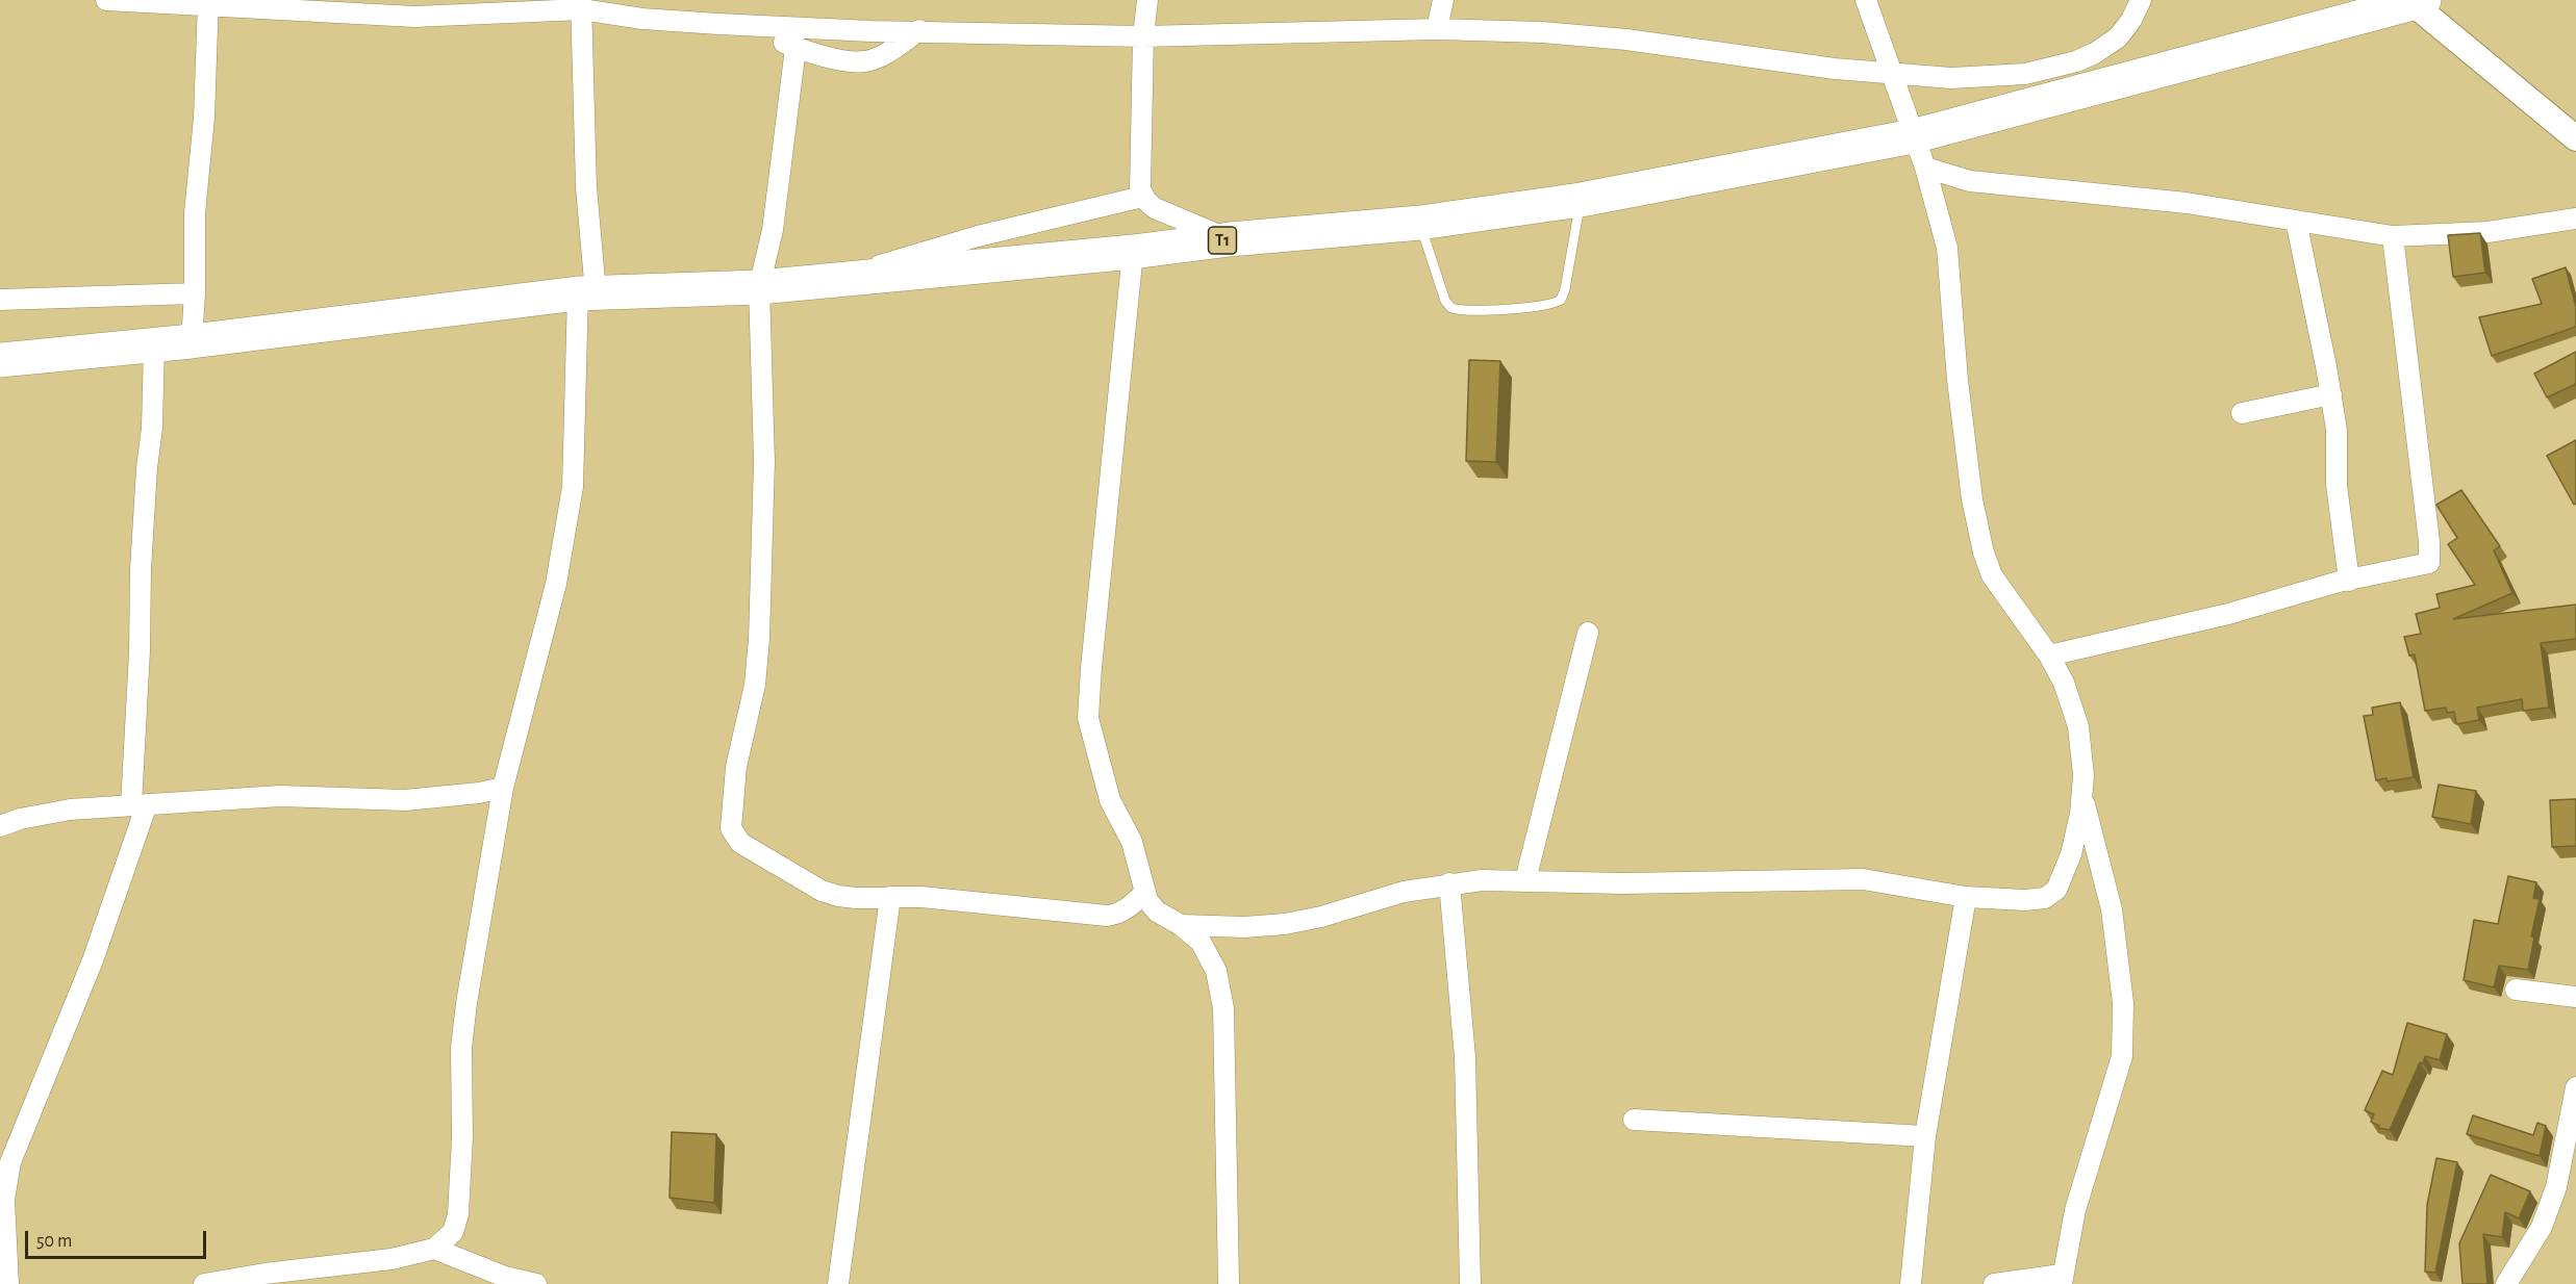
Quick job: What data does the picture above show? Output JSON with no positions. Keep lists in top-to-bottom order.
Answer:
{
  "streets": {
    "highway": ["T1"]
  },
  "scale_bar": "50 m"
}
